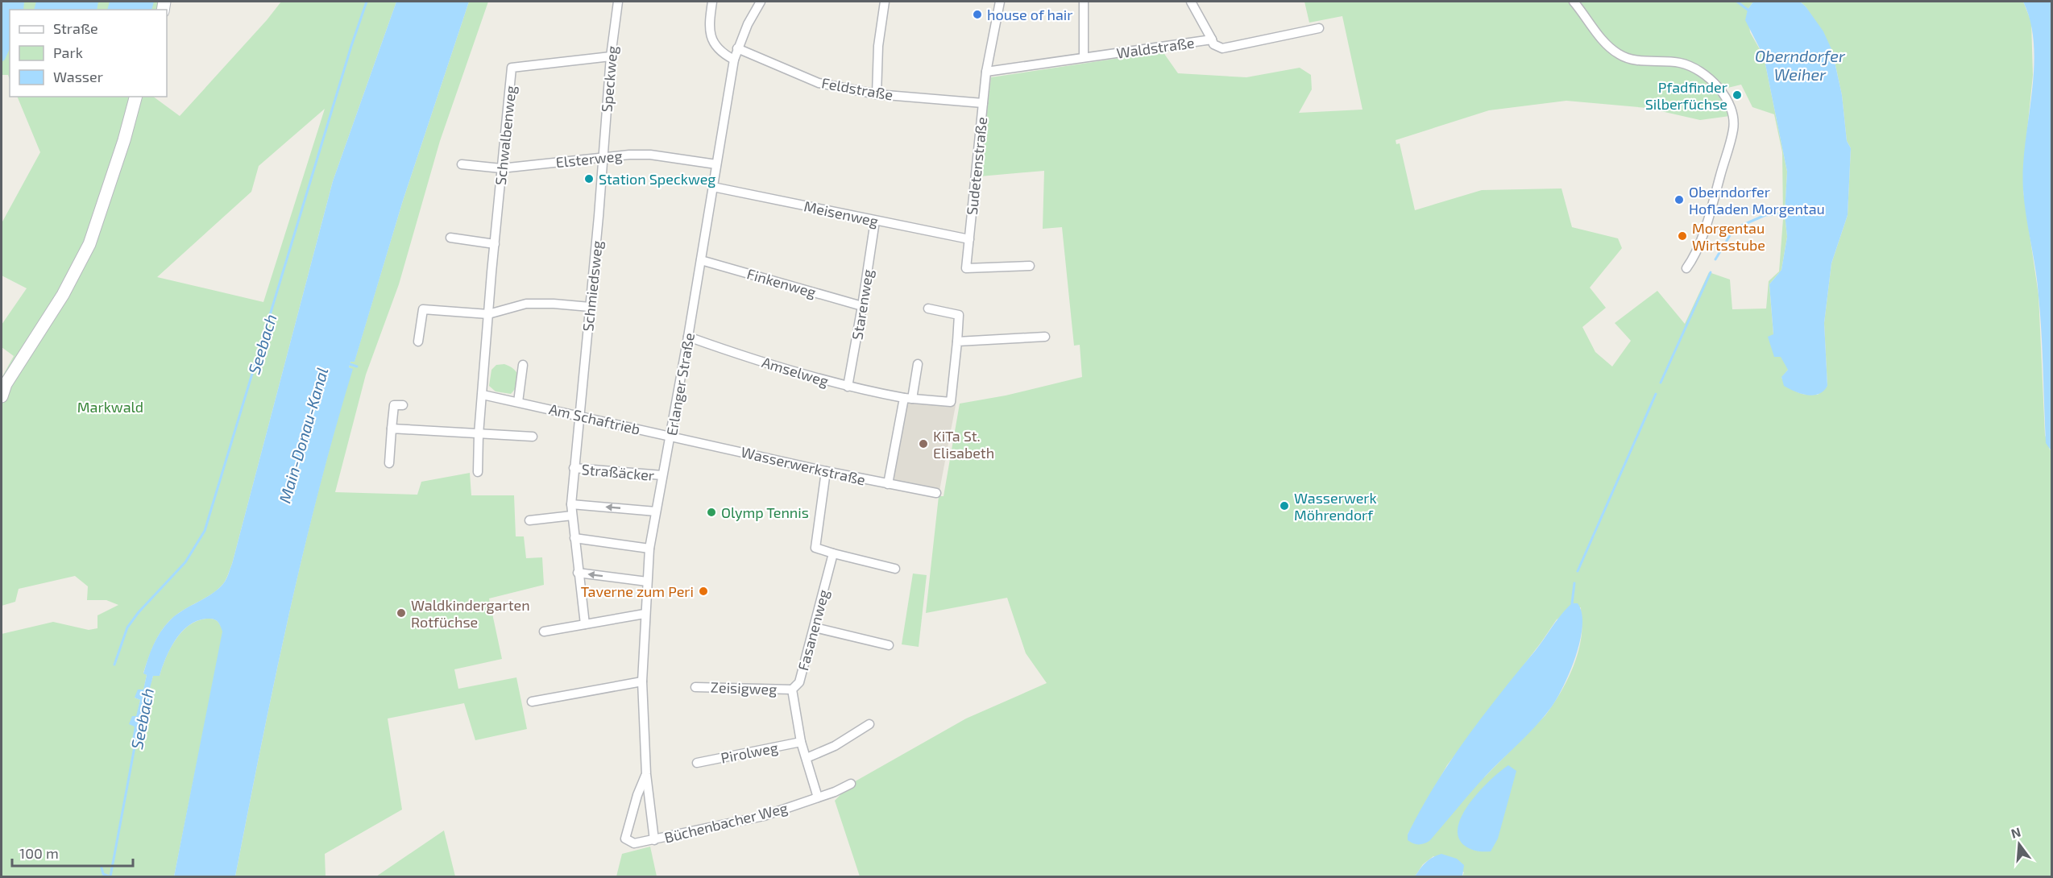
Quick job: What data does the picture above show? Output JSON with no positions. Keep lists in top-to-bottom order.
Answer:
{
  "streets": {
    "street": [
      "Waldstraße",
      "Speckweg",
      "Feldstraße",
      "Schwalbenweg",
      "Elsterweg",
      "Sudetenstraße",
      "Meisenweg",
      "Finkenweg",
      "Schmiedsweg",
      "Starenweg",
      "Amselweg",
      "Erlanger Straße",
      "Am Schaftrieb",
      "Wasserwerkstraße",
      "Straßäcker",
      "Fasanenweg",
      "Zeisigweg",
      "Pirolweg",
      "Büchenbacher Weg"
    ]
  },
  "crossings": [
    ["Waldstraße", "Sudetenstraße"],
    ["Speckweg", "Schwalbenweg"],
    ["Speckweg", "Elsterweg"],
    ["Speckweg", "Schmiedsweg"],
    ["Feldstraße", "Sudetenstraße"],
    ["Feldstraße", "Erlanger Straße"],
    ["Schwalbenweg", "Elsterweg"],
    ["Schwalbenweg", "Am Schaftrieb"],
    ["Elsterweg", "Schmiedsweg"],
    ["Elsterweg", "Erlanger Straße"],
    ["Sudetenstraße", "Meisenweg"],
    ["Meisenweg", "Starenweg"],
    ["Meisenweg", "Erlanger Straße"],
    ["Finkenweg", "Starenweg"],
    ["Finkenweg", "Erlanger Straße"],
    ["Schmiedsweg", "Am Schaftrieb"],
    ["Schmiedsweg", "Straßäcker"],
    ["Starenweg", "Amselweg"],
    ["Amselweg", "Erlanger Straße"],
    ["Erlanger Straße", "Am Schaftrieb"],
    ["Erlanger Straße", "Wasserwerkstraße"],
    ["Erlanger Straße", "Straßäcker"],
    ["Erlanger Straße", "Büchenbacher Weg"],
    ["Am Schaftrieb", "Wasserwerkstraße"],
    ["Am Schaftrieb", "Straßäcker"],
    ["Fasanenweg", "Zeisigweg"],
    ["Fasanenweg", "Pirolweg"],
    ["Fasanenweg", "Büchenbacher Weg"]
  ],
  "water": ["Oberndorfer Weiher", "Seebach", "Main-Donau-Kanal"],
  "parks": ["Markwald"],
  "places": [
    "house of hair",
    "Pfadfinder Silberfüchse",
    "Station Speckweg",
    "Oberndorfer Hofladen Morgentau",
    "Morgentau Wirtsstube",
    "KiTa St. Elisabeth",
    "Wasserwerk Möhrendorf",
    "Olymp Tennis",
    "Taverne zum Peri",
    "Waldkindergarten Rotfüchse"
  ],
  "legend": ["Straße", "Park", "Wasser"],
  "scale_bar": "100 m",
  "north": "top"
}
